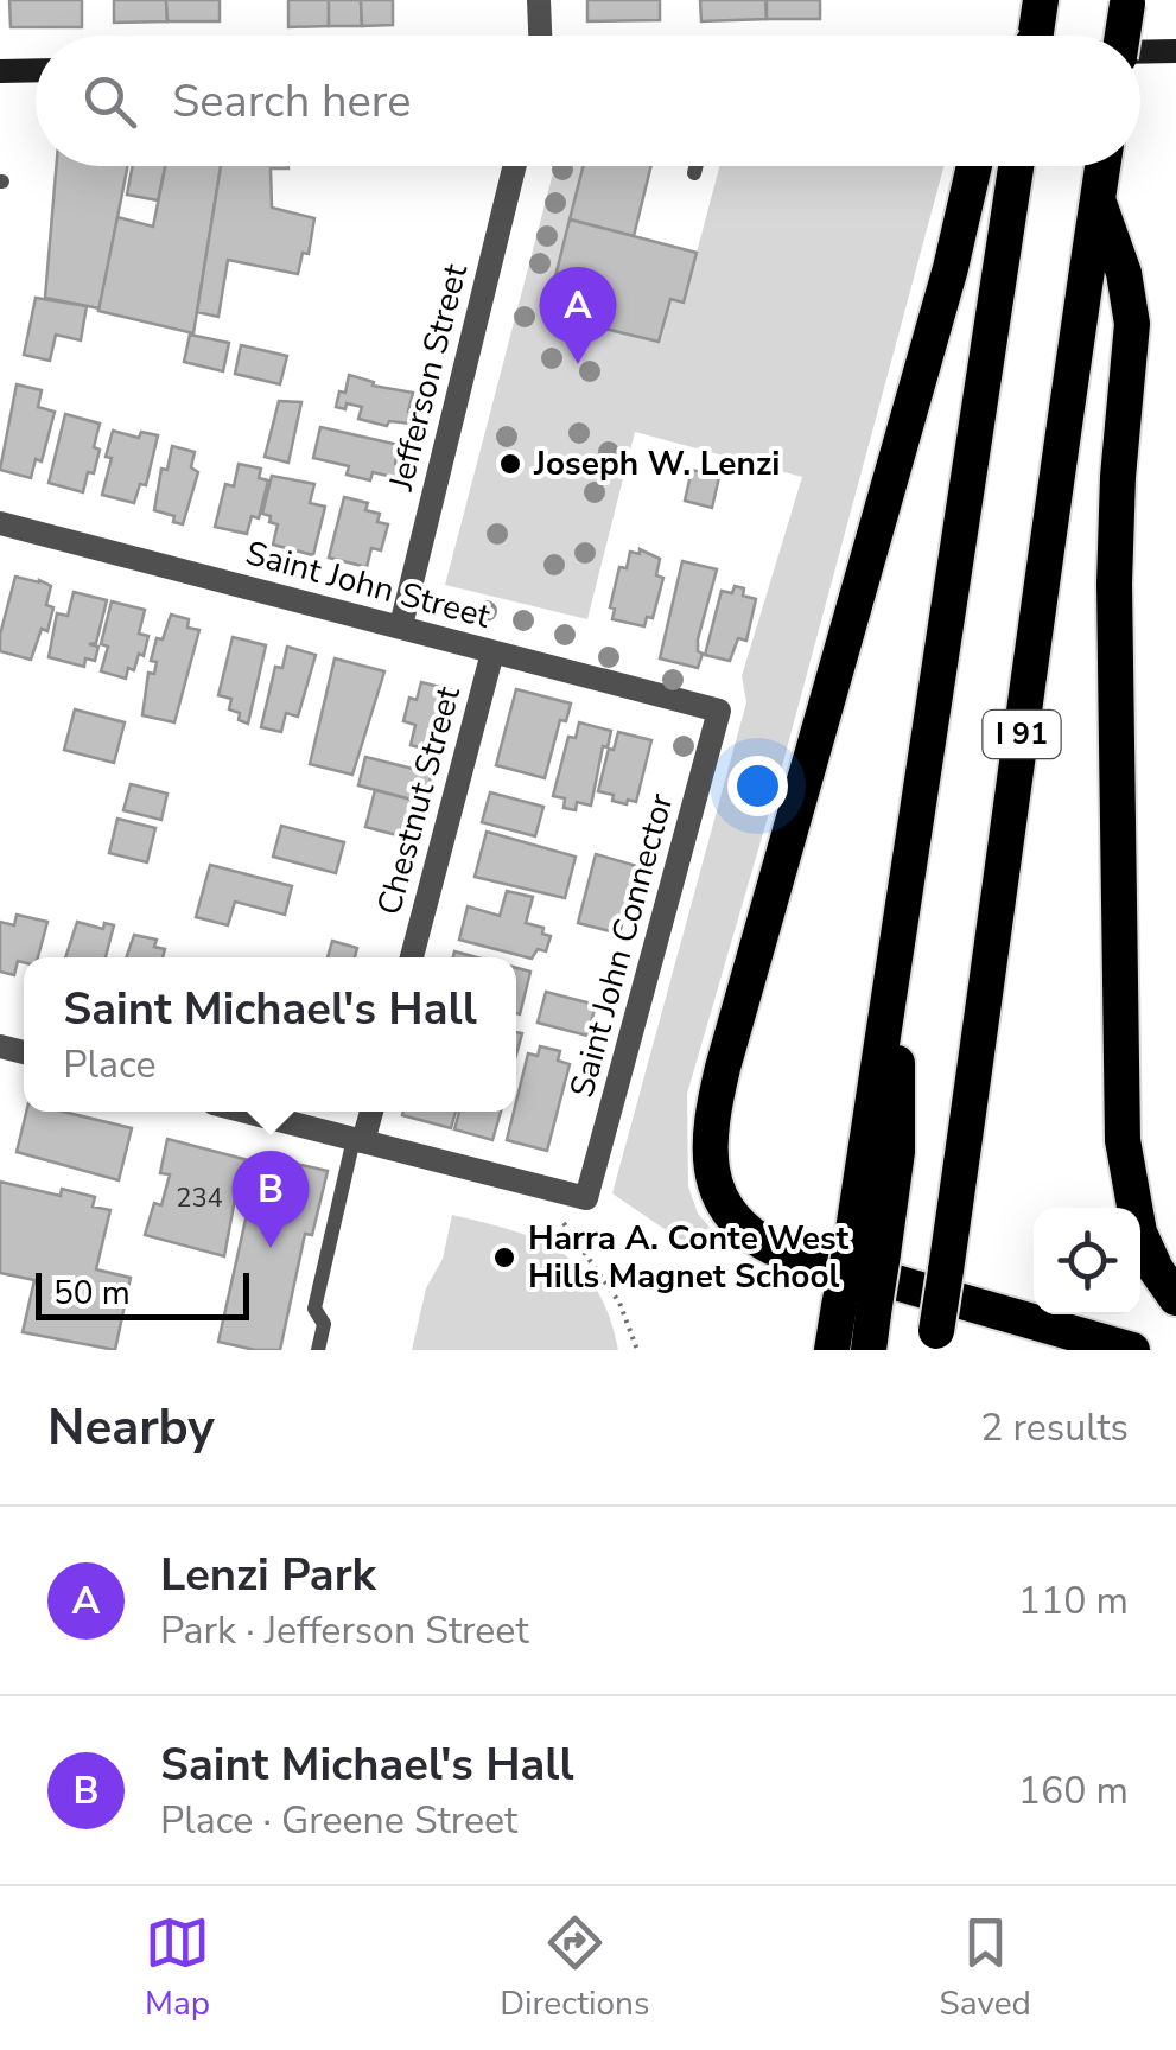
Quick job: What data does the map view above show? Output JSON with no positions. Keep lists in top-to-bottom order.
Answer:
{
  "streets": {
    "highway": ["I 91"],
    "street": [
      "Jefferson Street",
      "Saint John Street",
      "Chestnut Street",
      "Saint John Connector"
    ]
  },
  "crossings": [
    ["Jefferson Street", "Saint John Street"],
    ["Saint John Street", "Chestnut Street"],
    ["Saint John Street", "Saint John Connector"]
  ],
  "places": ["Joseph W. Lenzi", "Harra A. Conte West Hills Magnet School"],
  "house_numbers": ["234"],
  "scale_bar": "50 m",
  "page": {
    "search": "Search here",
    "pins": ["A", "B"],
    "popup": ["Saint Michael's Hall", "Place"],
    "scale": "50 m",
    "heading": ["Nearby", "2 results"],
    "list": [
      {
        "mark": "A",
        "name": "Lenzi Park",
        "note": "Park · Jefferson Street",
        "value": "110 m"
      },
      {
        "mark": "B",
        "name": "Saint Michael's Hall",
        "note": "Place · Greene Street",
        "value": "160 m"
      }
    ],
    "nav": ["Map", "Directions", "Saved"]
  }
}
